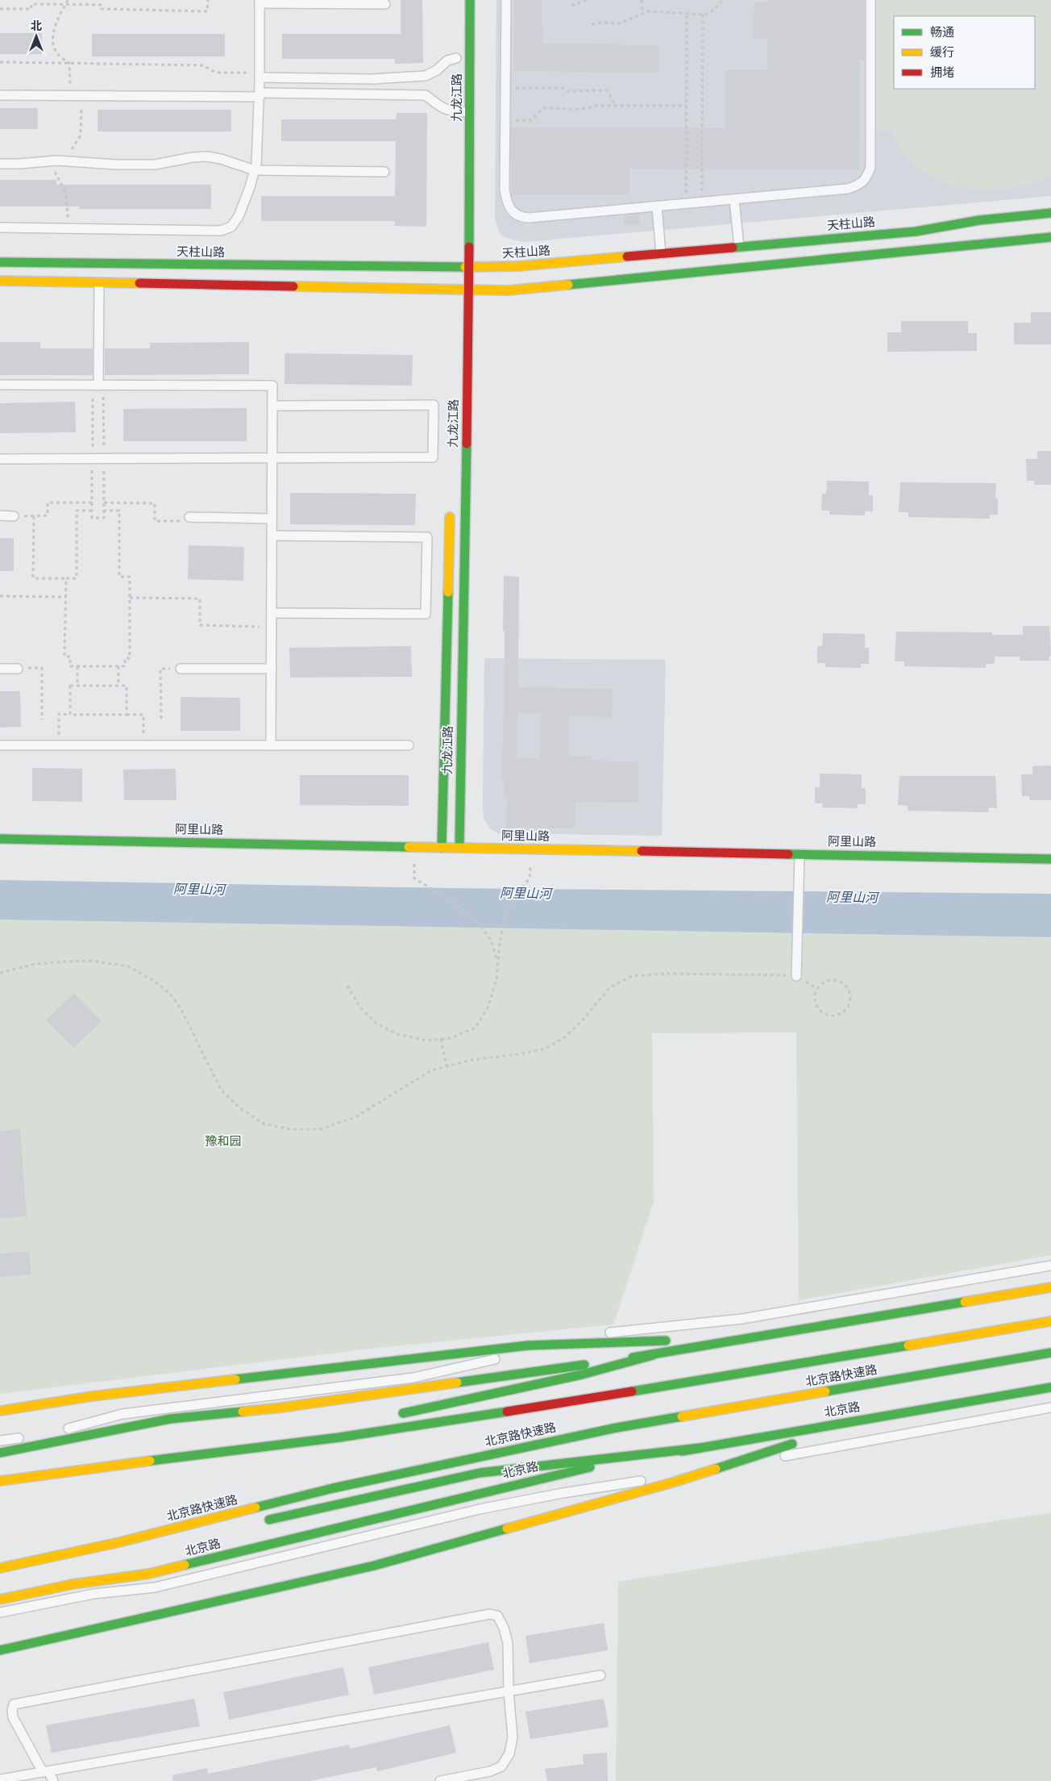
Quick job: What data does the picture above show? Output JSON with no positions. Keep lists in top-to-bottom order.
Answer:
{
  "streets": {
    "main road": [
      "九龙江路",
      "天柱山路",
      "阿里山路",
      "北京路快速路",
      "北京路"
    ]
  },
  "crossings": [
    ["九龙江路", "天柱山路"],
    ["九龙江路", "阿里山路"]
  ],
  "water": ["阿里山河"],
  "parks": ["豫和园"],
  "legend": ["畅通", "缓行", "拥堵"],
  "north": "top"
}
